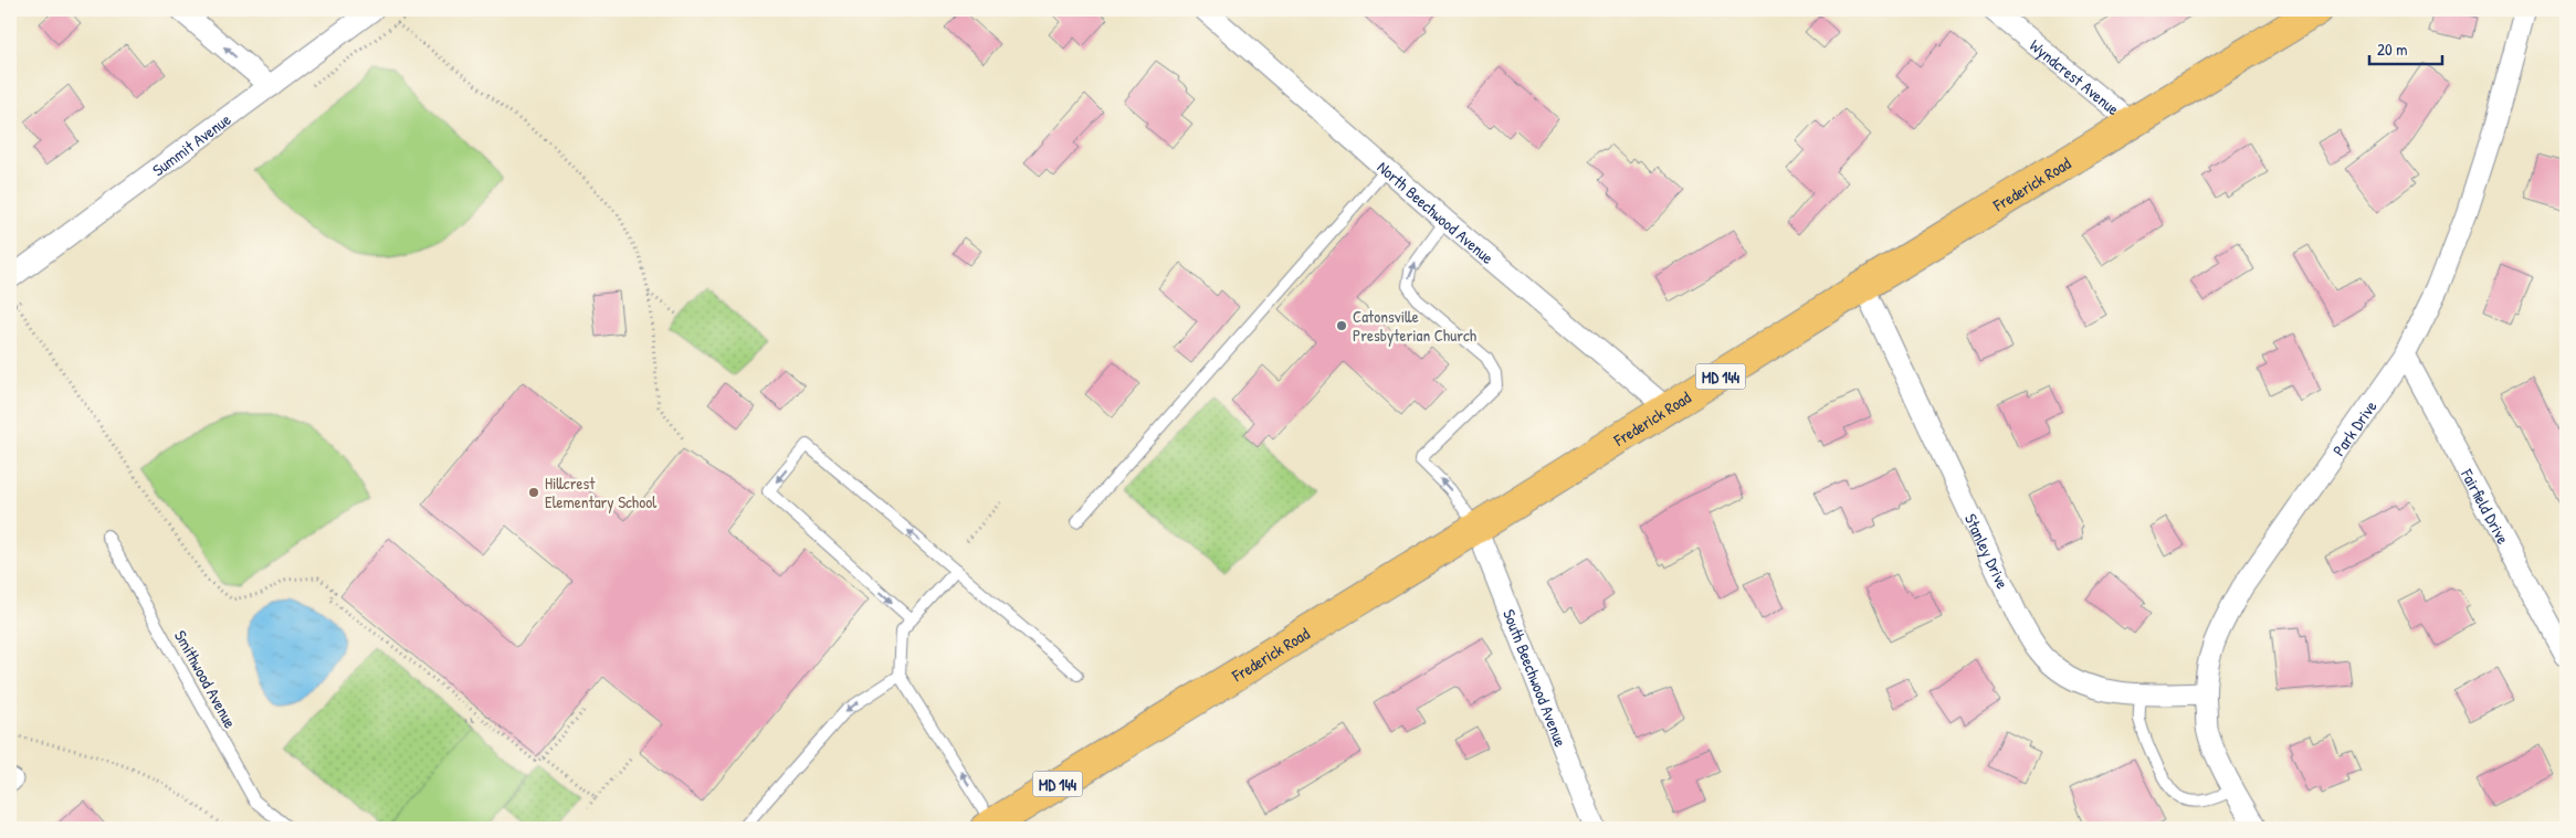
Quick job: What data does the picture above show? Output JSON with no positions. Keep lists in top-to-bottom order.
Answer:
{
  "streets": {
    "main road": ["Frederick Road", "MD 144"],
    "street": [
      "Wyndcrest Avenue",
      "Summit Avenue",
      "North Beechwood Avenue",
      "Park Drive",
      "Fairfield Drive",
      "Stanley Drive",
      "South Beechwood Avenue"
    ],
    "lane": ["Smithwood Avenue"]
  },
  "crossings": [
    ["Wyndcrest Avenue", "Frederick Road"],
    ["Frederick Road", "North Beechwood Avenue"],
    ["Frederick Road", "Stanley Drive"],
    ["Frederick Road", "South Beechwood Avenue"],
    ["Park Drive", "Fairfield Drive"],
    ["Park Drive", "Stanley Drive"]
  ],
  "places": ["Catonsville Presbyterian Church", "Hillcrest Elementary School"],
  "scale_bar": "20 m"
}
